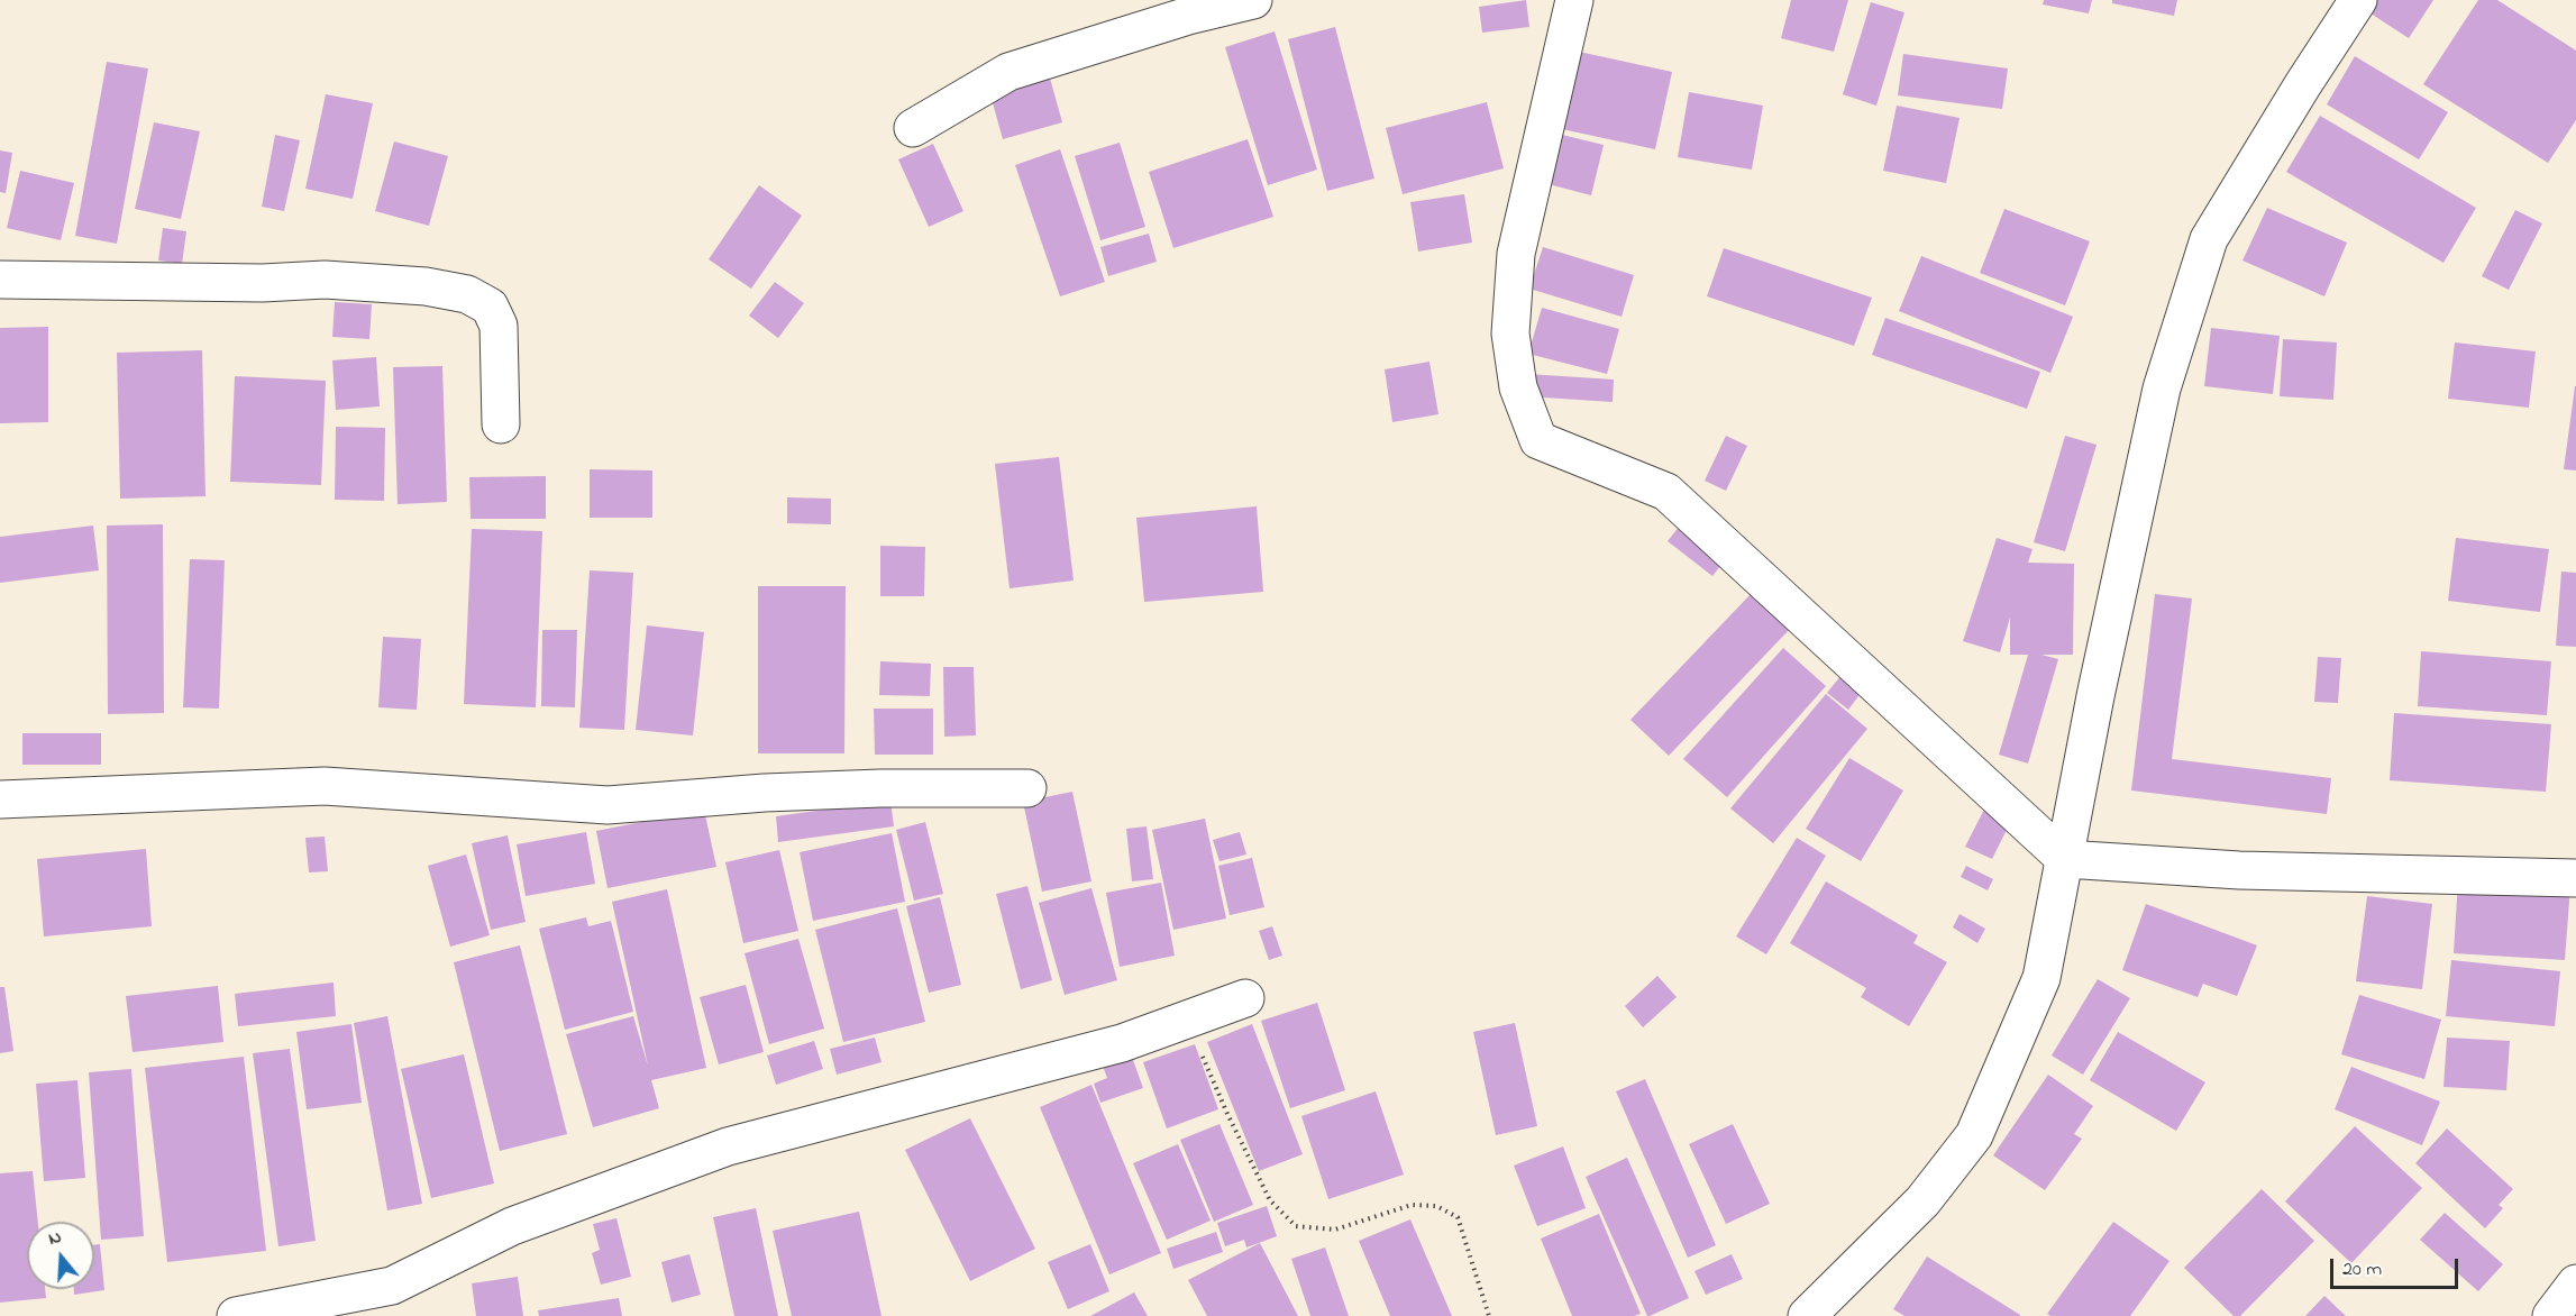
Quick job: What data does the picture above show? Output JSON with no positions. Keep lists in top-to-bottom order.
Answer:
{
  "scale_bar": "20 m",
  "north": "top"
}
